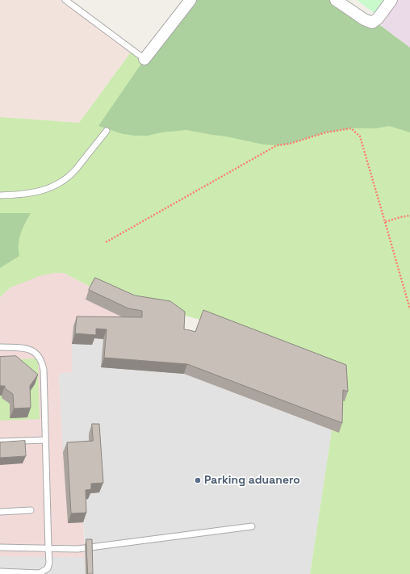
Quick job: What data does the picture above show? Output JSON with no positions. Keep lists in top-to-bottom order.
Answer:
{
  "places": ["Parking aduanero"]
}
